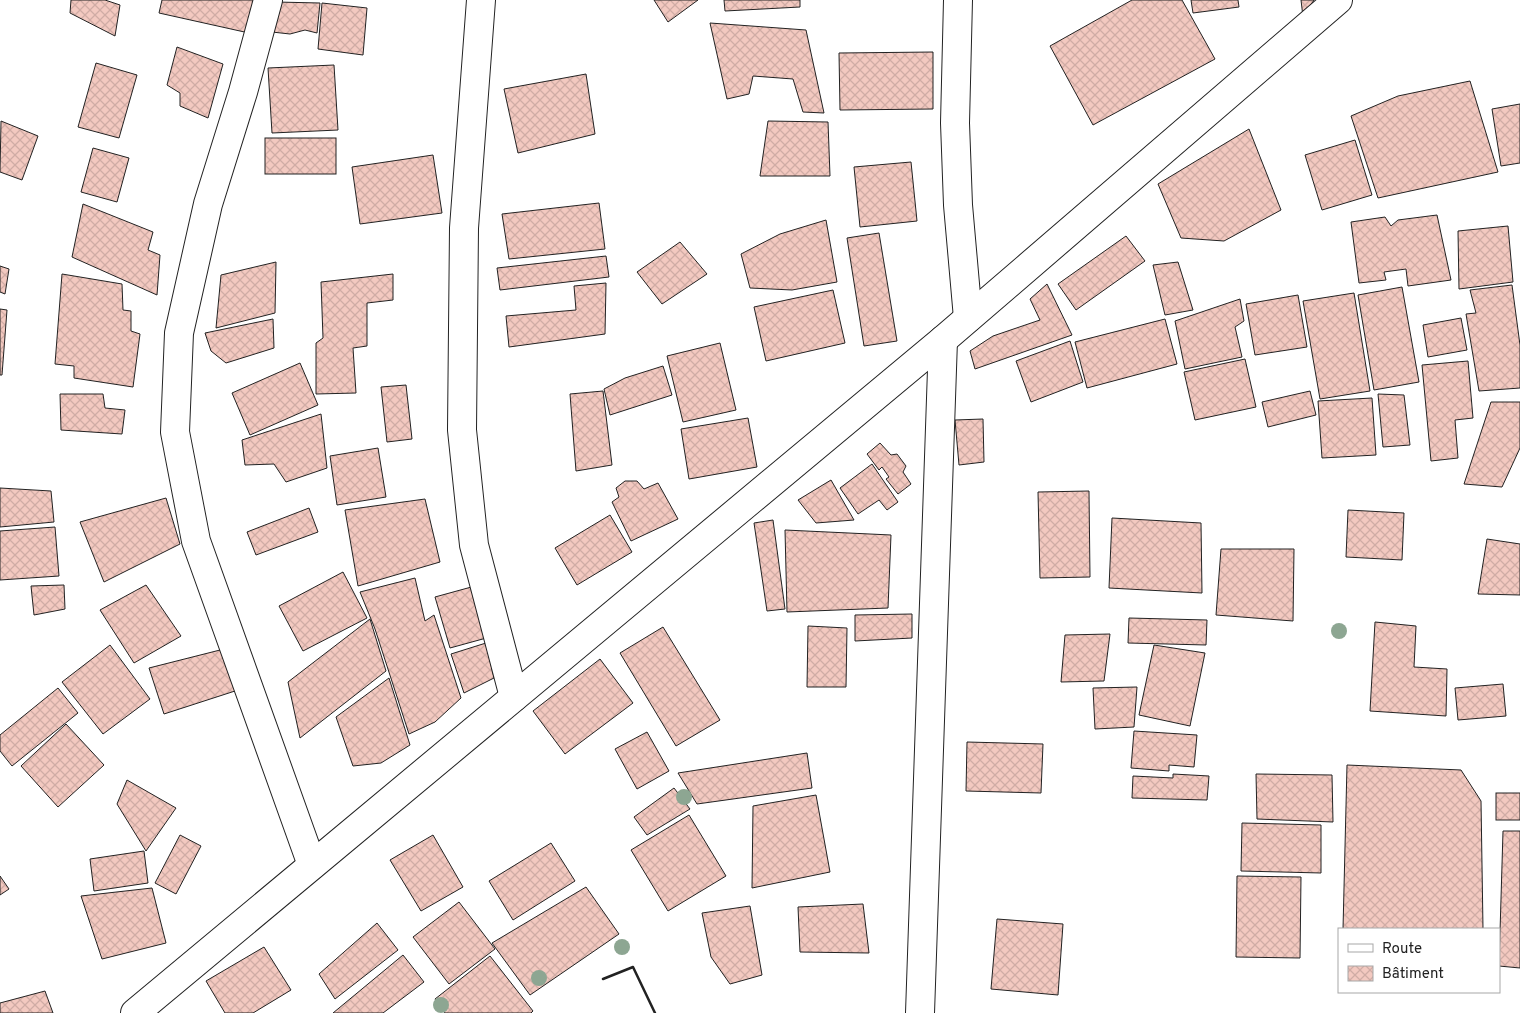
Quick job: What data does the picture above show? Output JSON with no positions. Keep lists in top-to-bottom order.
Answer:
{
  "legend": ["Route", "Bâtiment"]
}
